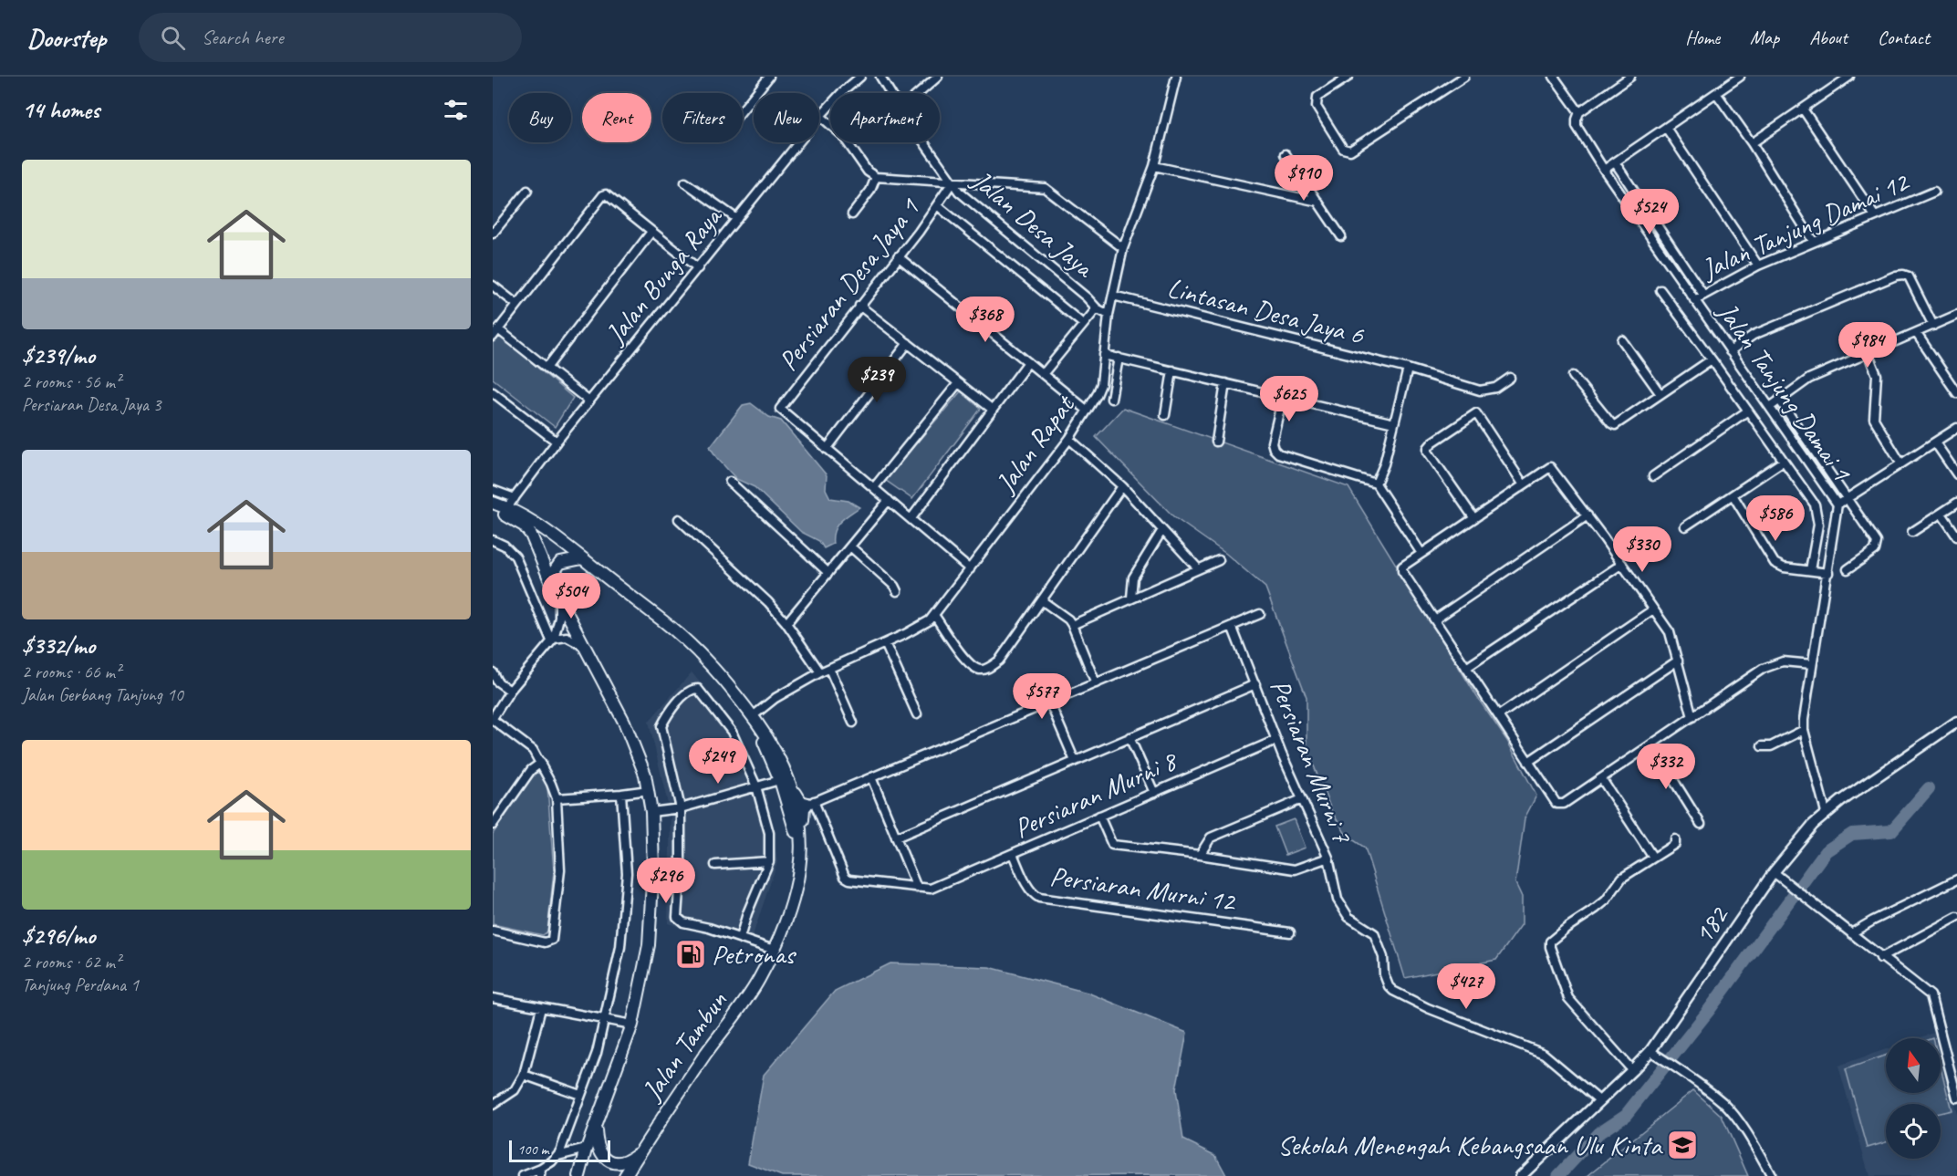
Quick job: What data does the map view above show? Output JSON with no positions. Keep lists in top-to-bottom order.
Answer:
{
  "streets": {
    "main road": ["Jalan Tambun"],
    "street": [
      "Jalan Desa Jaya",
      "Jalan Tanjung Damai 12",
      "Jalan Bunga Raya",
      "Persiaran Desa Jaya 1",
      "Lintasan Desa Jaya 6",
      "Jalan Tanjung Damai 1",
      "Jalan Rapat",
      "Persiaran Murni 7",
      "Persiaran Murni 8",
      "Persiaran Murni 12",
      "182"
    ]
  },
  "crossings": [
    ["Jalan Desa Jaya", "Persiaran Desa Jaya 1"],
    ["Jalan Desa Jaya", "Jalan Rapat"],
    ["Jalan Tanjung Damai 12", "Jalan Tanjung Damai 1"],
    ["Jalan Bunga Raya", "Jalan Tambun"],
    ["Lintasan Desa Jaya 6", "Jalan Rapat"],
    ["Jalan Rapat", "Jalan Tambun"],
    ["Persiaran Murni 7", "Persiaran Murni 8"],
    ["Persiaran Murni 7", "182"],
    ["Persiaran Murni 8", "Persiaran Murni 12"]
  ],
  "places": {
    "fuel station": ["Petronas"],
    "school or university": ["Sekolah Menengah Kebangsaan Ulu Kinta"]
  },
  "scale_bar": "100 m",
  "north": "top",
  "page": {
    "header": "Doorstep",
    "search": "Search here",
    "nav": [
      "Home",
      "Map",
      "About",
      "Contact"
    ],
    "heading": "14 homes",
    "chip": [
      "Buy",
      "Rent",
      "Filters",
      "New",
      "Apartment"
    ],
    "list": [
      {
        "name": "$239/mo",
        "note": "2 rooms · 56 m² · Persiaran Desa Jaya 3"
      },
      {
        "name": "$332/mo",
        "note": "2 rooms · 66 m² · Jalan Gerbang Tanjung 10"
      },
      {
        "name": "$296/mo",
        "note": "2 rooms · 62 m² · Tanjung Perdana 1"
      }
    ],
    "price": [
      "$910",
      "$524",
      "$368",
      "$984",
      "$239",
      "$625",
      "$586",
      "$330",
      "$504",
      "$577",
      "$249",
      "$332",
      "$296",
      "$427"
    ],
    "scale": "100 m"
  }
}
